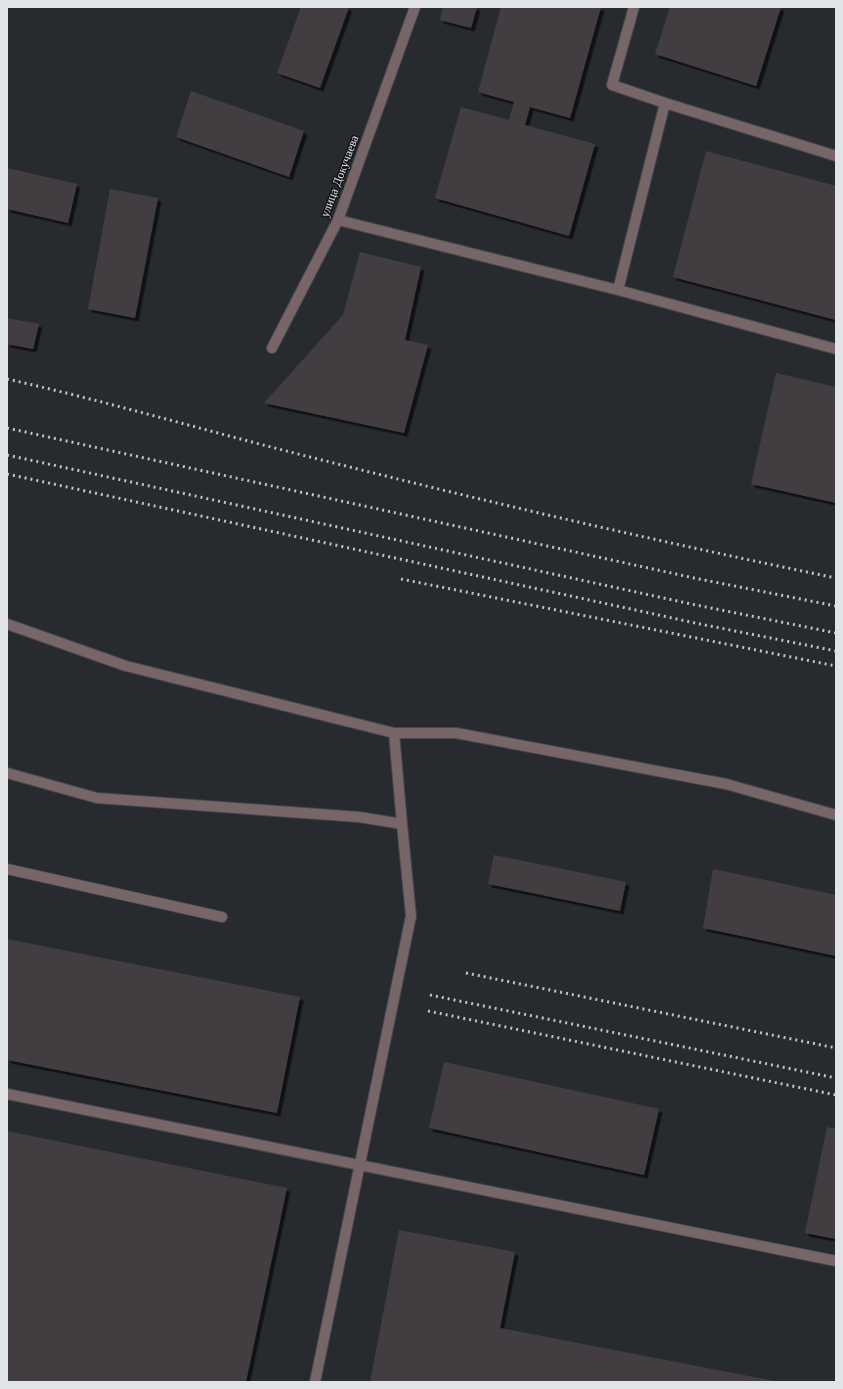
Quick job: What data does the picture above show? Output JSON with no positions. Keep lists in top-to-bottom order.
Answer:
{
  "streets": {
    "lane": ["улица Докучаева"]
  }
}
